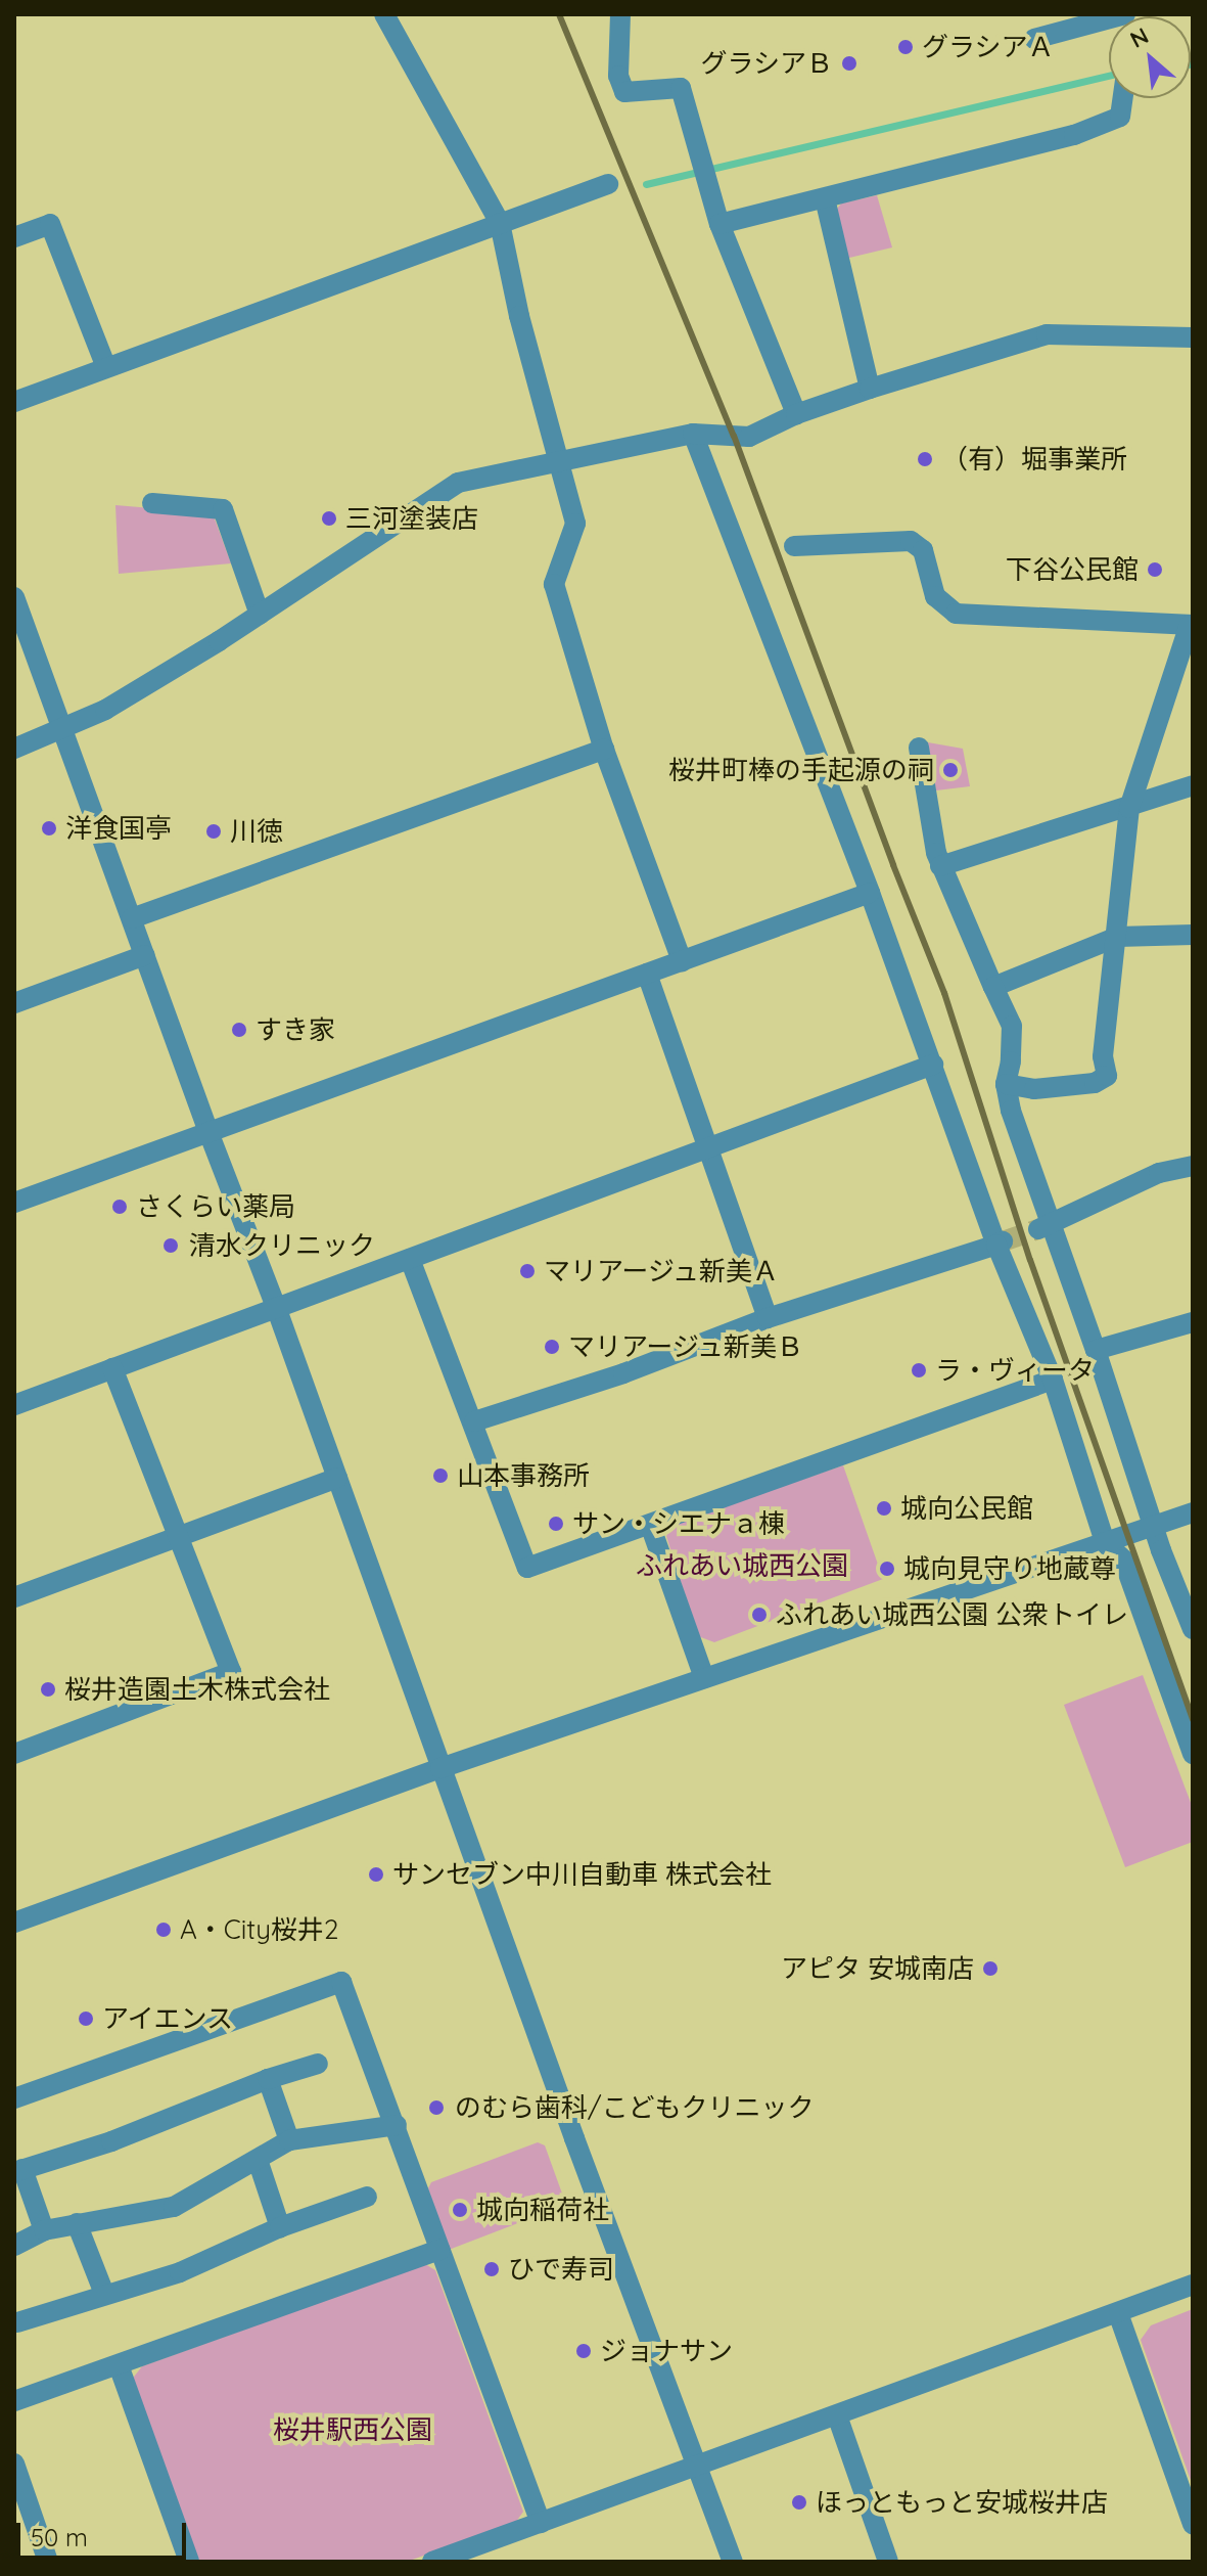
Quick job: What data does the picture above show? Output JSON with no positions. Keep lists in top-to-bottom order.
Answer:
{
  "parks": ["ふれあい城西公園", "桜井駅西公園"],
  "places": [
    "グラシアＡ",
    "グラシアＢ",
    "（有）堀事業所",
    "三河塗装店",
    "下谷公民館",
    "桜井町棒の手起源の祠",
    "洋食国亭",
    "川徳",
    "すき家",
    "さくらい薬局",
    "清水クリニック",
    "マリアージュ新美Ａ",
    "マリアージュ新美Ｂ",
    "ラ・ヴィータ",
    "山本事務所",
    "城向公民館",
    "サン・シエナａ棟",
    "城向見守り地蔵尊",
    "ふれあい城西公園 公衆トイレ",
    "桜井造園土木株式会社",
    "サンセブン中川自動車 株式会社",
    "A・City桜井2",
    "アピタ 安城南店",
    "アイエンス",
    "のむら歯科/こどもクリニック",
    "城向稲荷社",
    "ひで寿司",
    "ジョナサン",
    "ほっともっと安城桜井店"
  ],
  "scale_bar": "50 m",
  "north": "top left"
}
